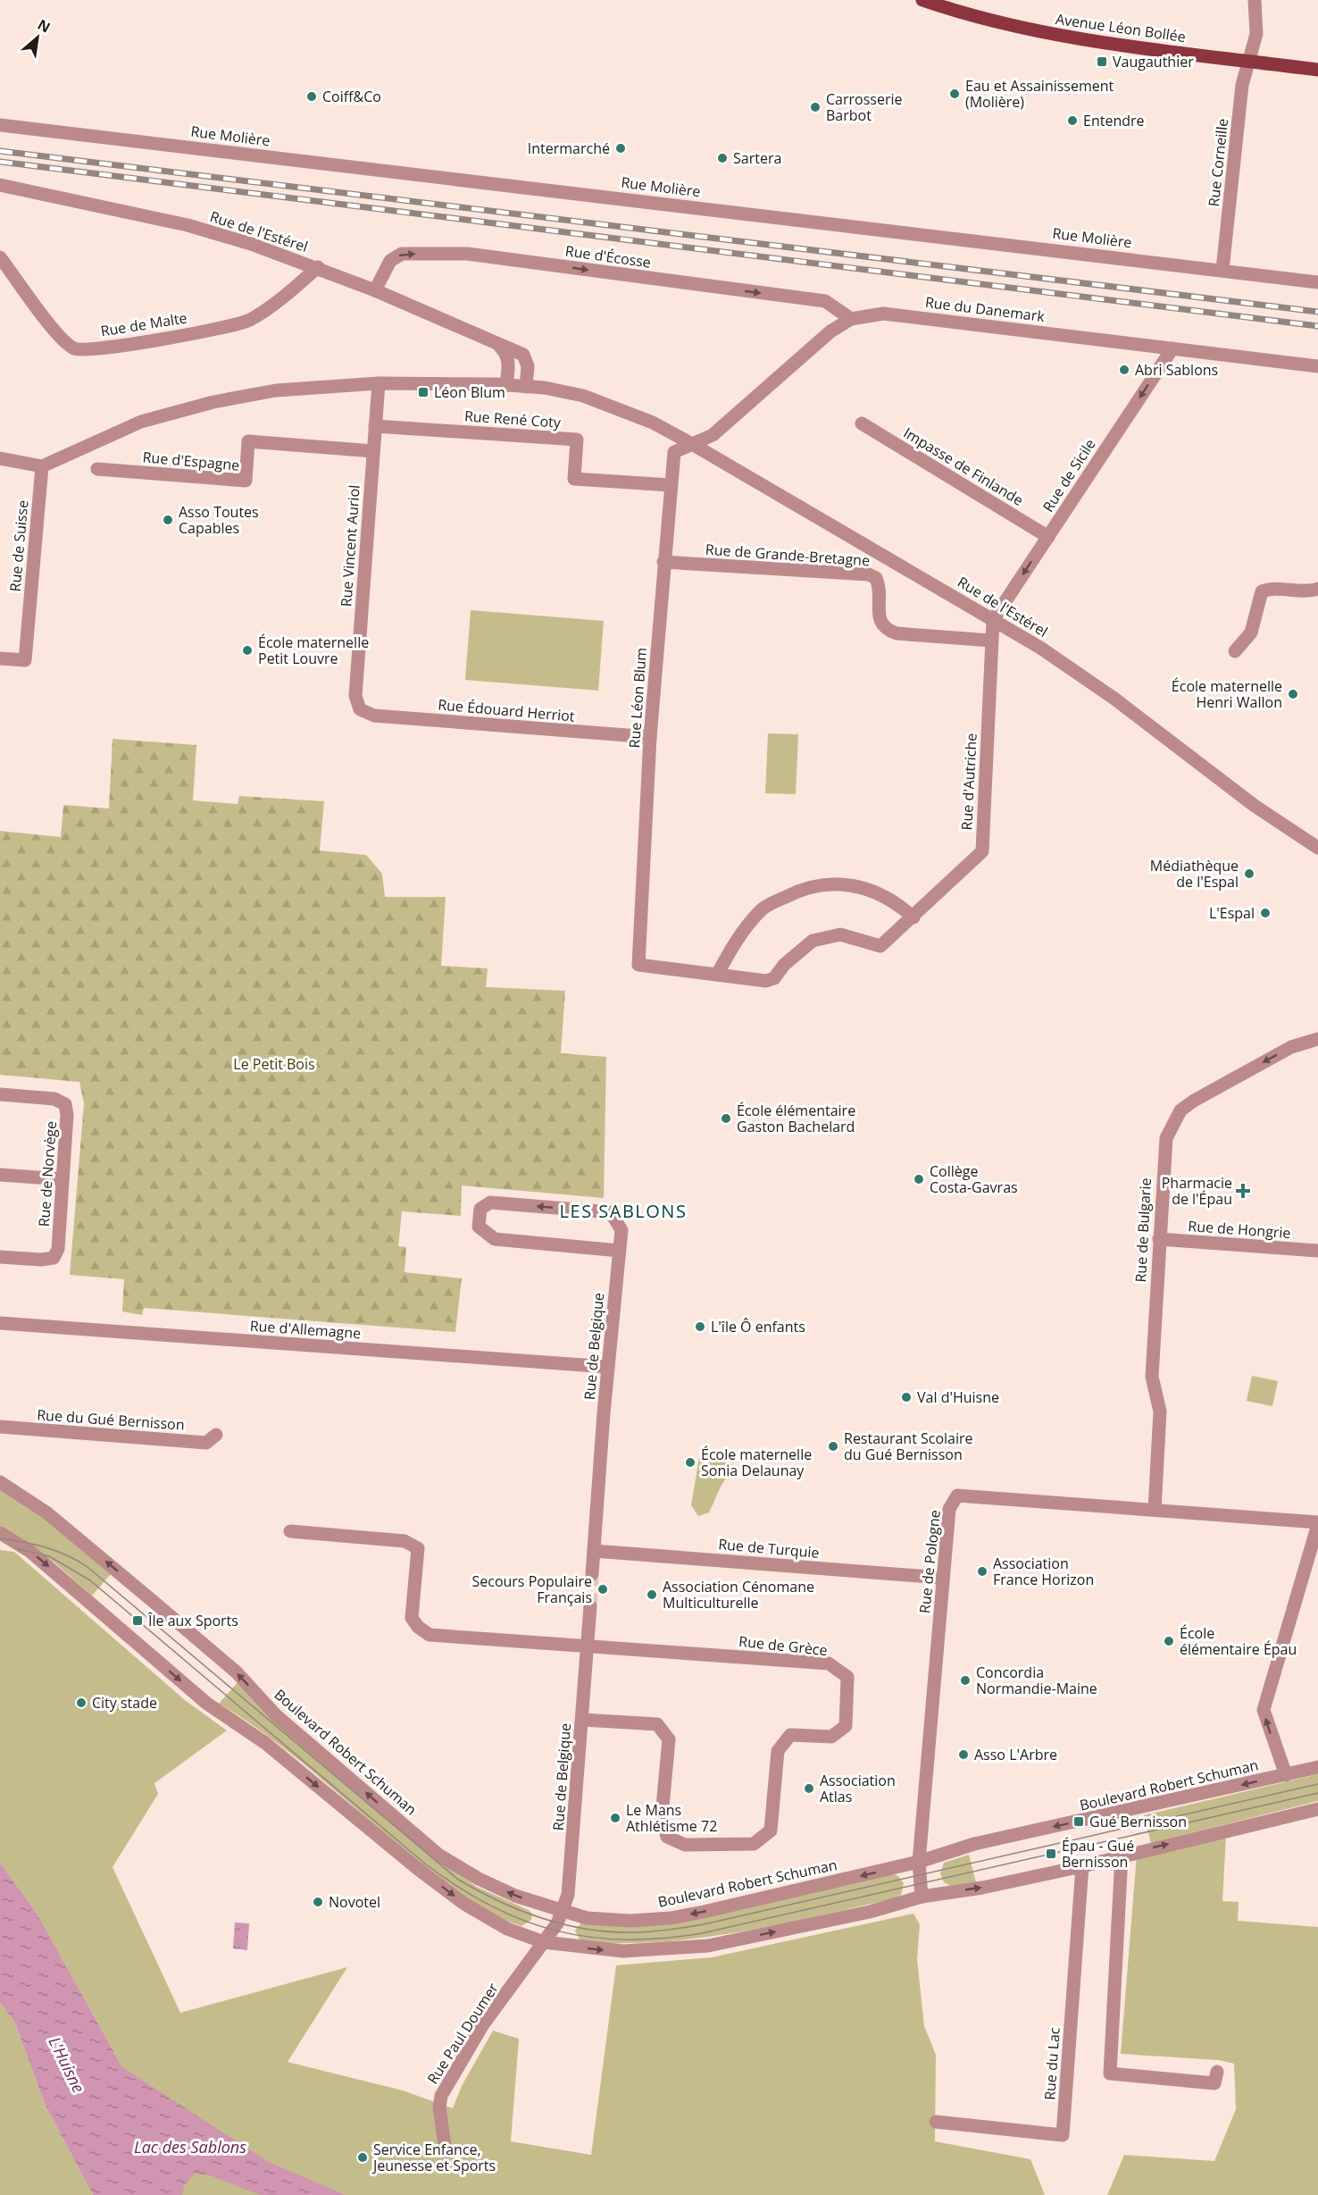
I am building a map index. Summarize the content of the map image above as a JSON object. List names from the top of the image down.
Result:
{
  "streets": {
    "main road": ["Avenue Léon Bollée"],
    "street": [
      "Rue Molière",
      "Rue Corneille",
      "Rue de l'Estérel",
      "Rue d'Écosse",
      "Rue du Danemark",
      "Rue de Malte",
      "Rue René Coty",
      "Rue d'Espagne",
      "Impasse de Finlande",
      "Rue de Sicile",
      "Rue de Suisse",
      "Rue Vincent Auriol",
      "Rue de Grande-Bretagne",
      "Rue Léon Blum",
      "Rue Édouard Herriot",
      "Rue d'Autriche",
      "Rue de Norvège",
      "Rue de Hongrie",
      "Rue de Bulgarie",
      "Rue d'Allemagne",
      "Rue de Belgique",
      "Rue du Gué Bernisson",
      "Rue de Turquie",
      "Rue de Pologne",
      "Rue de Grèce",
      "Boulevard Robert Schuman",
      "Rue Paul Doumer",
      "Rue du Lac"
    ]
  },
  "crossings": [
    ["Avenue Léon Bollée", "Rue Corneille"],
    ["Rue Molière", "Rue Corneille"],
    ["Rue de l'Estérel", "Rue d'Écosse"],
    ["Rue de l'Estérel", "Rue du Danemark"],
    ["Rue de l'Estérel", "Rue de Malte"],
    ["Rue de l'Estérel", "Rue de Sicile"],
    ["Rue de l'Estérel", "Rue de Suisse"],
    ["Rue de l'Estérel", "Rue Vincent Auriol"],
    ["Rue de l'Estérel", "Rue Léon Blum"],
    ["Rue de l'Estérel", "Rue d'Autriche"],
    ["Rue d'Écosse", "Rue du Danemark"],
    ["Rue du Danemark", "Rue de Sicile"],
    ["Rue du Danemark", "Rue Léon Blum"],
    ["Rue René Coty", "Rue Vincent Auriol"],
    ["Rue René Coty", "Rue Léon Blum"],
    ["Rue d'Espagne", "Rue Vincent Auriol"],
    ["Impasse de Finlande", "Rue de Sicile"],
    ["Rue de Sicile", "Rue d'Autriche"],
    ["Rue Vincent Auriol", "Rue Édouard Herriot"],
    ["Rue de Grande-Bretagne", "Rue Léon Blum"],
    ["Rue de Grande-Bretagne", "Rue d'Autriche"],
    ["Rue Léon Blum", "Rue Édouard Herriot"],
    ["Rue Léon Blum", "Rue d'Autriche"],
    ["Rue de Hongrie", "Rue de Bulgarie"],
    ["Rue de Bulgarie", "Rue de Pologne"],
    ["Rue d'Allemagne", "Rue de Belgique"],
    ["Rue de Belgique", "Rue de Turquie"],
    ["Rue de Belgique", "Rue de Grèce"],
    ["Rue de Belgique", "Boulevard Robert Schuman"],
    ["Rue de Belgique", "Rue Paul Doumer"],
    ["Rue de Turquie", "Rue de Pologne"],
    ["Rue de Pologne", "Boulevard Robert Schuman"]
  ],
  "one_way": ["Rue d'Écosse", "Rue de Sicile", "Rue de Bulgarie"],
  "districts": ["LES SABLONS"],
  "water": ["L'Huisne", "Lac des Sablons"],
  "parks": ["Le Petit Bois"],
  "places": {
    "transit": [
      "Vaugauthier",
      "Léon Blum",
      "Île aux Sports",
      "Gué Bernisson",
      "Épau - Gué Bernisson"
    ],
    "other": [
      "Eau et Assainissement (Molière)",
      "Coiff&Co",
      "Carrosserie Barbot",
      "Entendre",
      "Intermarché",
      "Sartera",
      "Abri Sablons",
      "Asso Toutes Capables",
      "École maternelle Petit Louvre",
      "École maternelle Henri Wallon",
      "Médiathèque de l'Espal",
      "L'Espal",
      "École élémentaire Gaston Bachelard",
      "Collège Costa-Gavras",
      "L'île Ô enfants",
      "Val d'Huisne",
      "Restaurant Scolaire du Gué Bernisson",
      "École maternelle Sonia Delaunay",
      "Association France Horizon",
      "Secours Populaire Français",
      "Association Cénomane Multiculturelle",
      "École élémentaire Épau",
      "Concordia Normandie-Maine",
      "City stade",
      "Asso L'Arbre",
      "Association Atlas",
      "Le Mans Athlétisme 72",
      "Novotel",
      "Service Enfance, Jeunesse et Sports"
    ],
    "health": ["Pharmacie de l'Épau"]
  },
  "north": "top right"
}
